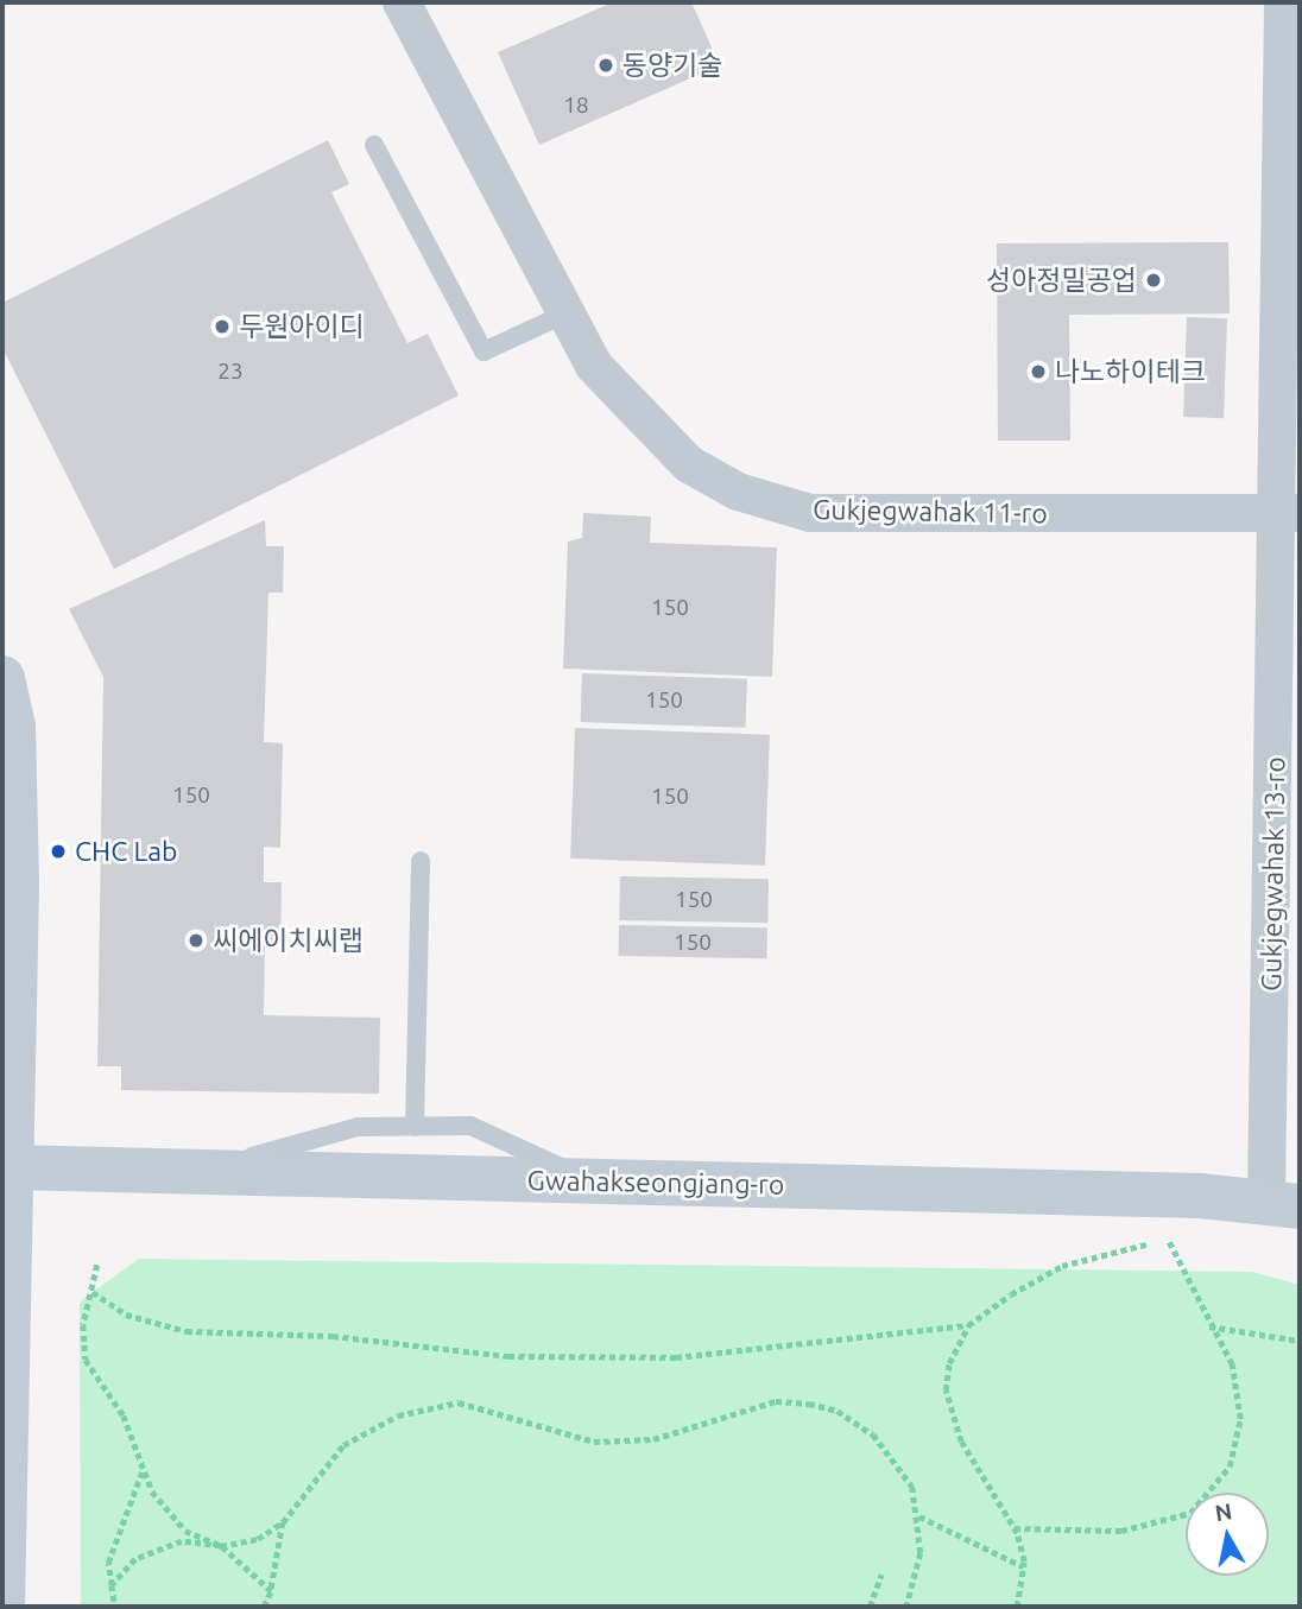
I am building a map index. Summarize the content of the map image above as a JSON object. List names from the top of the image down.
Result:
{
  "streets": {
    "street": ["Gukjegwahak 11-ro", "Gukjegwahak 13-ro", "Gwahakseongjang-ro"]
  },
  "crossings": [
    ["Gukjegwahak 11-ro", "Gukjegwahak 13-ro"],
    ["Gukjegwahak 13-ro", "Gwahakseongjang-ro"]
  ],
  "places": [
    "동양기술",
    "성아정밀공업",
    "두원아이디",
    "나노하이테크",
    "CHC Lab",
    "씨에이치씨랩"
  ],
  "house_numbers": [
    "18",
    "23",
    "150",
    "150",
    "150",
    "150",
    "150",
    "150"
  ],
  "north": "top"
}
